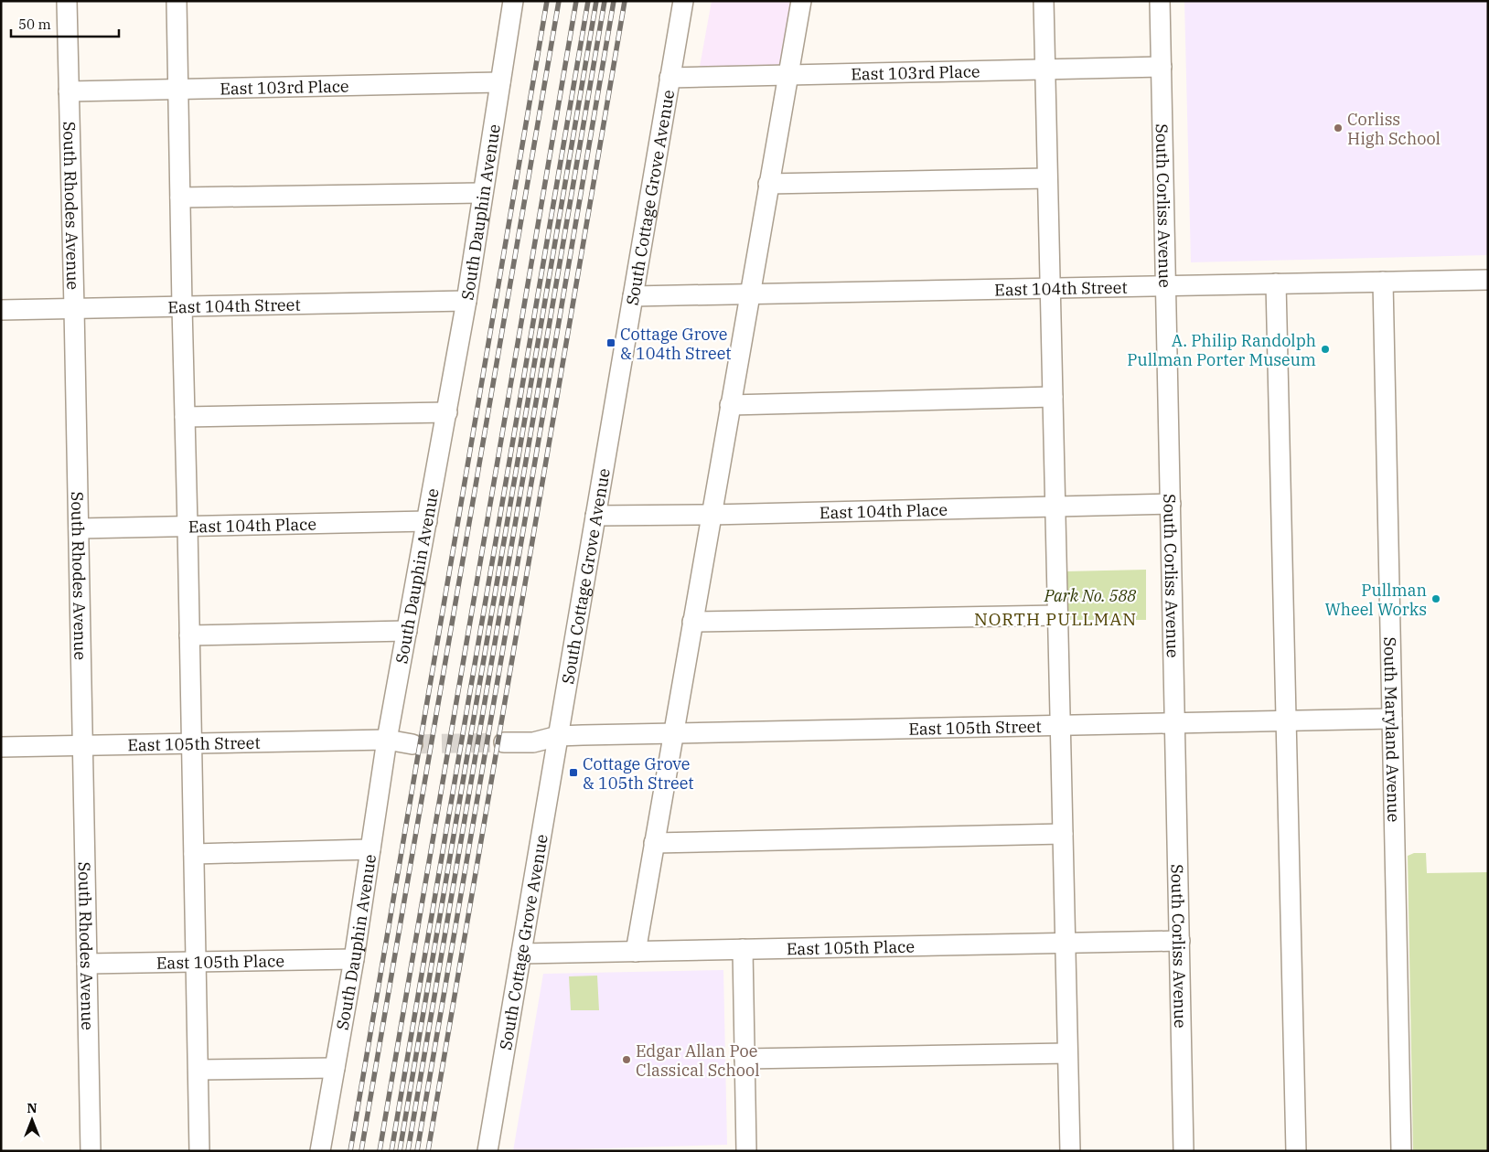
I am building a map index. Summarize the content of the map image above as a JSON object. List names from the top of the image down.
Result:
{
  "streets": {
    "street": [
      "East 103rd Place",
      "South Cottage Grove Avenue",
      "South Rhodes Avenue",
      "South Corliss Avenue",
      "South Dauphin Avenue",
      "East 104th Street",
      "East 104th Place",
      "East 105th Street",
      "South Maryland Avenue",
      "East 105th Place"
    ]
  },
  "crossings": [
    ["East 103rd Place", "South Cottage Grove Avenue"],
    ["East 103rd Place", "South Rhodes Avenue"],
    ["East 103rd Place", "South Corliss Avenue"],
    ["East 103rd Place", "South Dauphin Avenue"],
    ["South Cottage Grove Avenue", "East 104th Street"],
    ["South Cottage Grove Avenue", "East 104th Place"],
    ["South Cottage Grove Avenue", "East 105th Street"],
    ["South Cottage Grove Avenue", "East 105th Place"],
    ["South Rhodes Avenue", "East 104th Street"],
    ["South Rhodes Avenue", "East 104th Place"],
    ["South Rhodes Avenue", "East 105th Street"],
    ["South Rhodes Avenue", "East 105th Place"],
    ["South Corliss Avenue", "East 104th Street"],
    ["South Corliss Avenue", "East 104th Place"],
    ["South Corliss Avenue", "East 105th Street"],
    ["South Corliss Avenue", "East 105th Place"],
    ["South Dauphin Avenue", "East 104th Street"],
    ["South Dauphin Avenue", "East 104th Place"],
    ["South Dauphin Avenue", "East 105th Street"],
    ["South Dauphin Avenue", "East 105th Place"],
    ["East 104th Street", "South Maryland Avenue"],
    ["East 105th Street", "South Maryland Avenue"]
  ],
  "districts": ["NORTH PULLMAN"],
  "parks": ["Park No. 588"],
  "places": {
    "other": [
      "Corliss High School",
      "A. Philip Randolph Pullman Porter Museum",
      "Pullman Wheel Works",
      "Edgar Allan Poe Classical School"
    ],
    "transit": ["Cottage Grove & 104th Street", "Cottage Grove & 105th Street"]
  },
  "scale_bar": "50 m",
  "north": "top"
}
